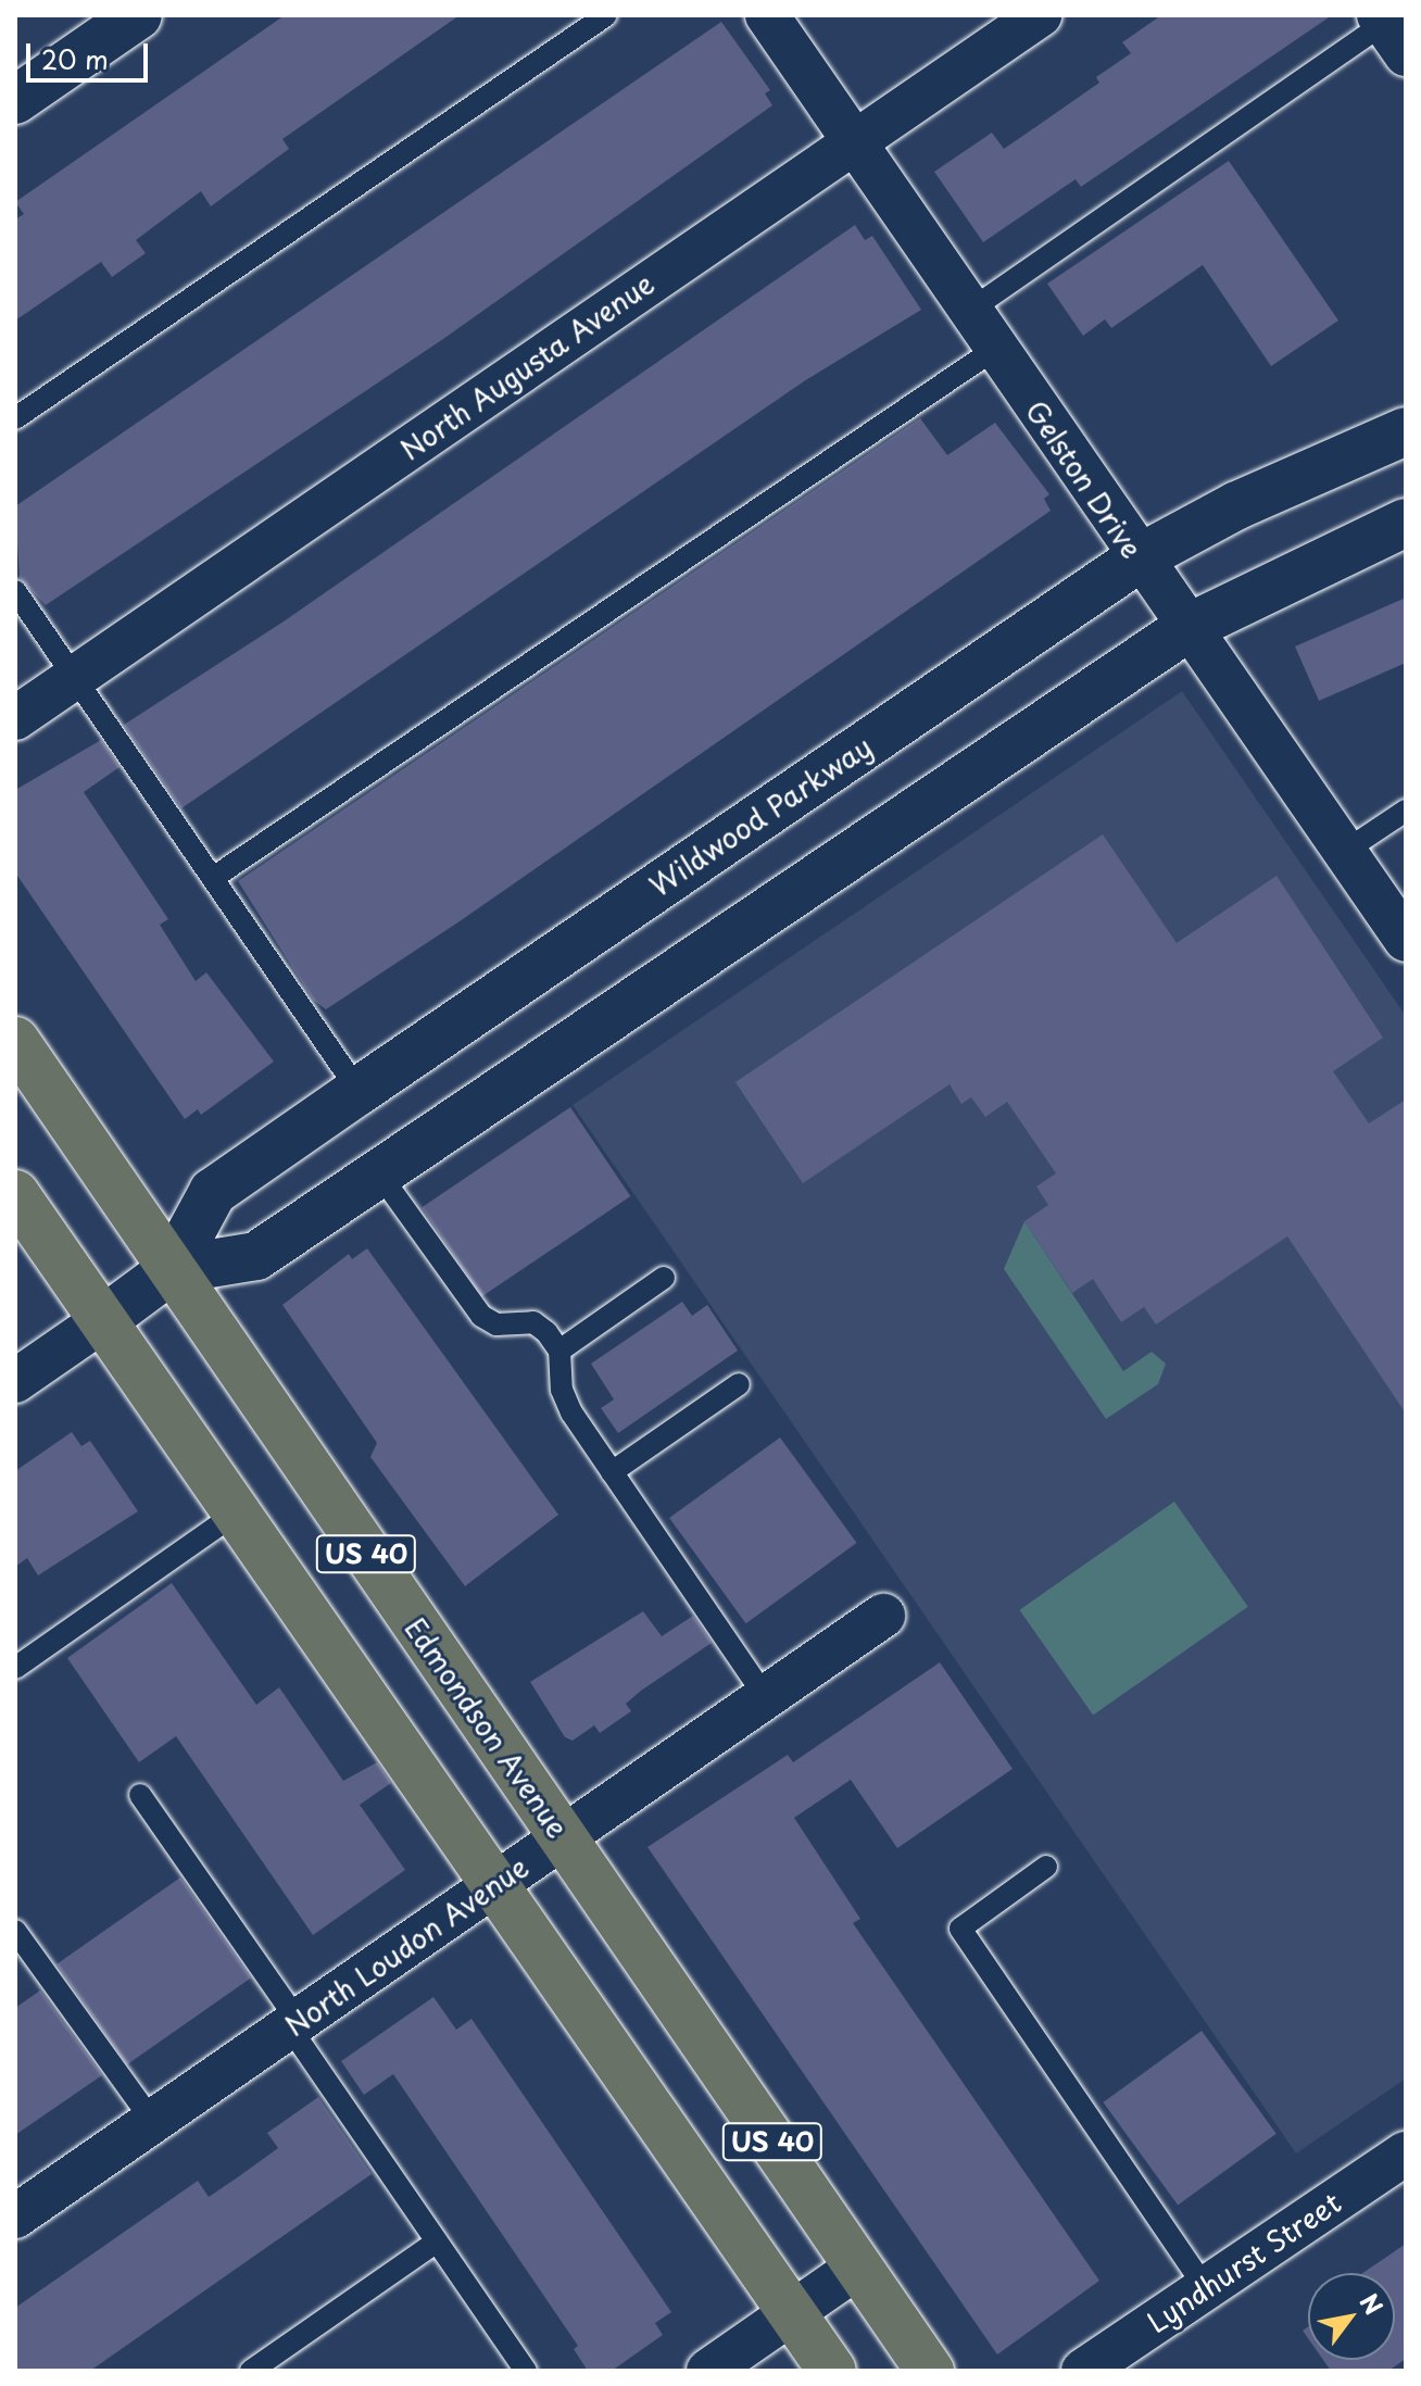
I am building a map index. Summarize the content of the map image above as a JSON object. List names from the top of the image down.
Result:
{
  "streets": {
    "main road": ["US 40", "Edmondson Avenue"],
    "street": [
      "North Augusta Avenue",
      "Gelston Drive",
      "Wildwood Parkway",
      "North Loudon Avenue",
      "Lyndhurst Street"
    ]
  },
  "crossings": [
    ["North Augusta Avenue", "Gelston Drive"],
    ["Gelston Drive", "Wildwood Parkway"],
    ["Wildwood Parkway", "US 40"],
    ["Wildwood Parkway", "Edmondson Avenue"],
    ["US 40", "North Loudon Avenue"],
    ["Edmondson Avenue", "North Loudon Avenue"]
  ],
  "scale_bar": "20 m",
  "north": "top right"
}
